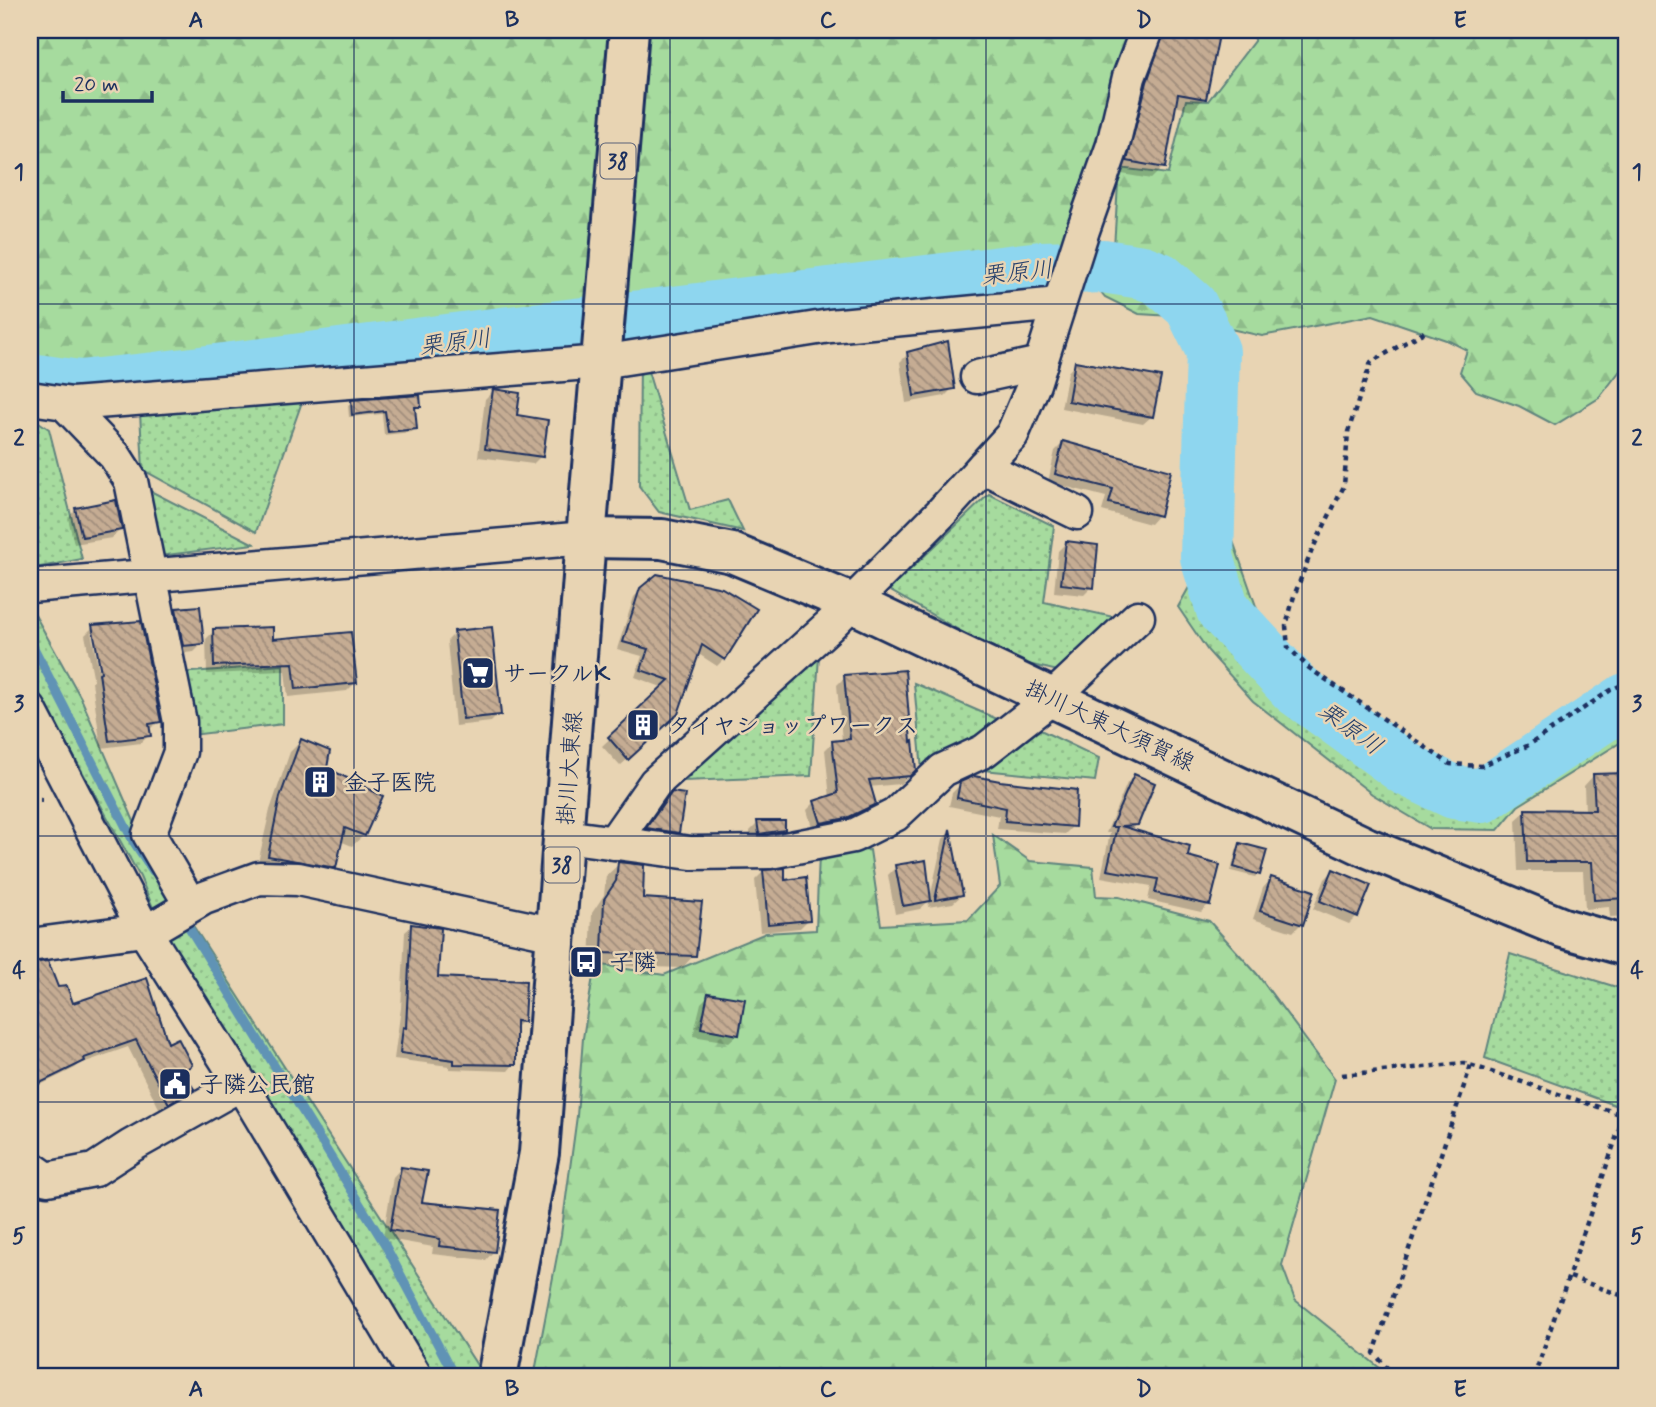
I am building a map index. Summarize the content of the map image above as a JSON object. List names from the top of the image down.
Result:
{
  "streets": {
    "main road": ["38", "掛川大東大須賀線", "掛川大東線"]
  },
  "crossings": [
    ["掛川大東大須賀線", "掛川大東線"]
  ],
  "water": ["栗原川"],
  "places": {
    "supermarket": ["サークルK"],
    "building": ["タイヤショップワークス", "金子医院"],
    "bus stop": ["子隣"],
    "public building": ["子隣公民館"]
  },
  "scale_bar": "20 m",
  "grid": {
    "columns": [
      "A",
      "B",
      "C",
      "D",
      "E"
    ],
    "rows": [
      "1",
      "2",
      "3",
      "4",
      "5"
    ]
  }
}
